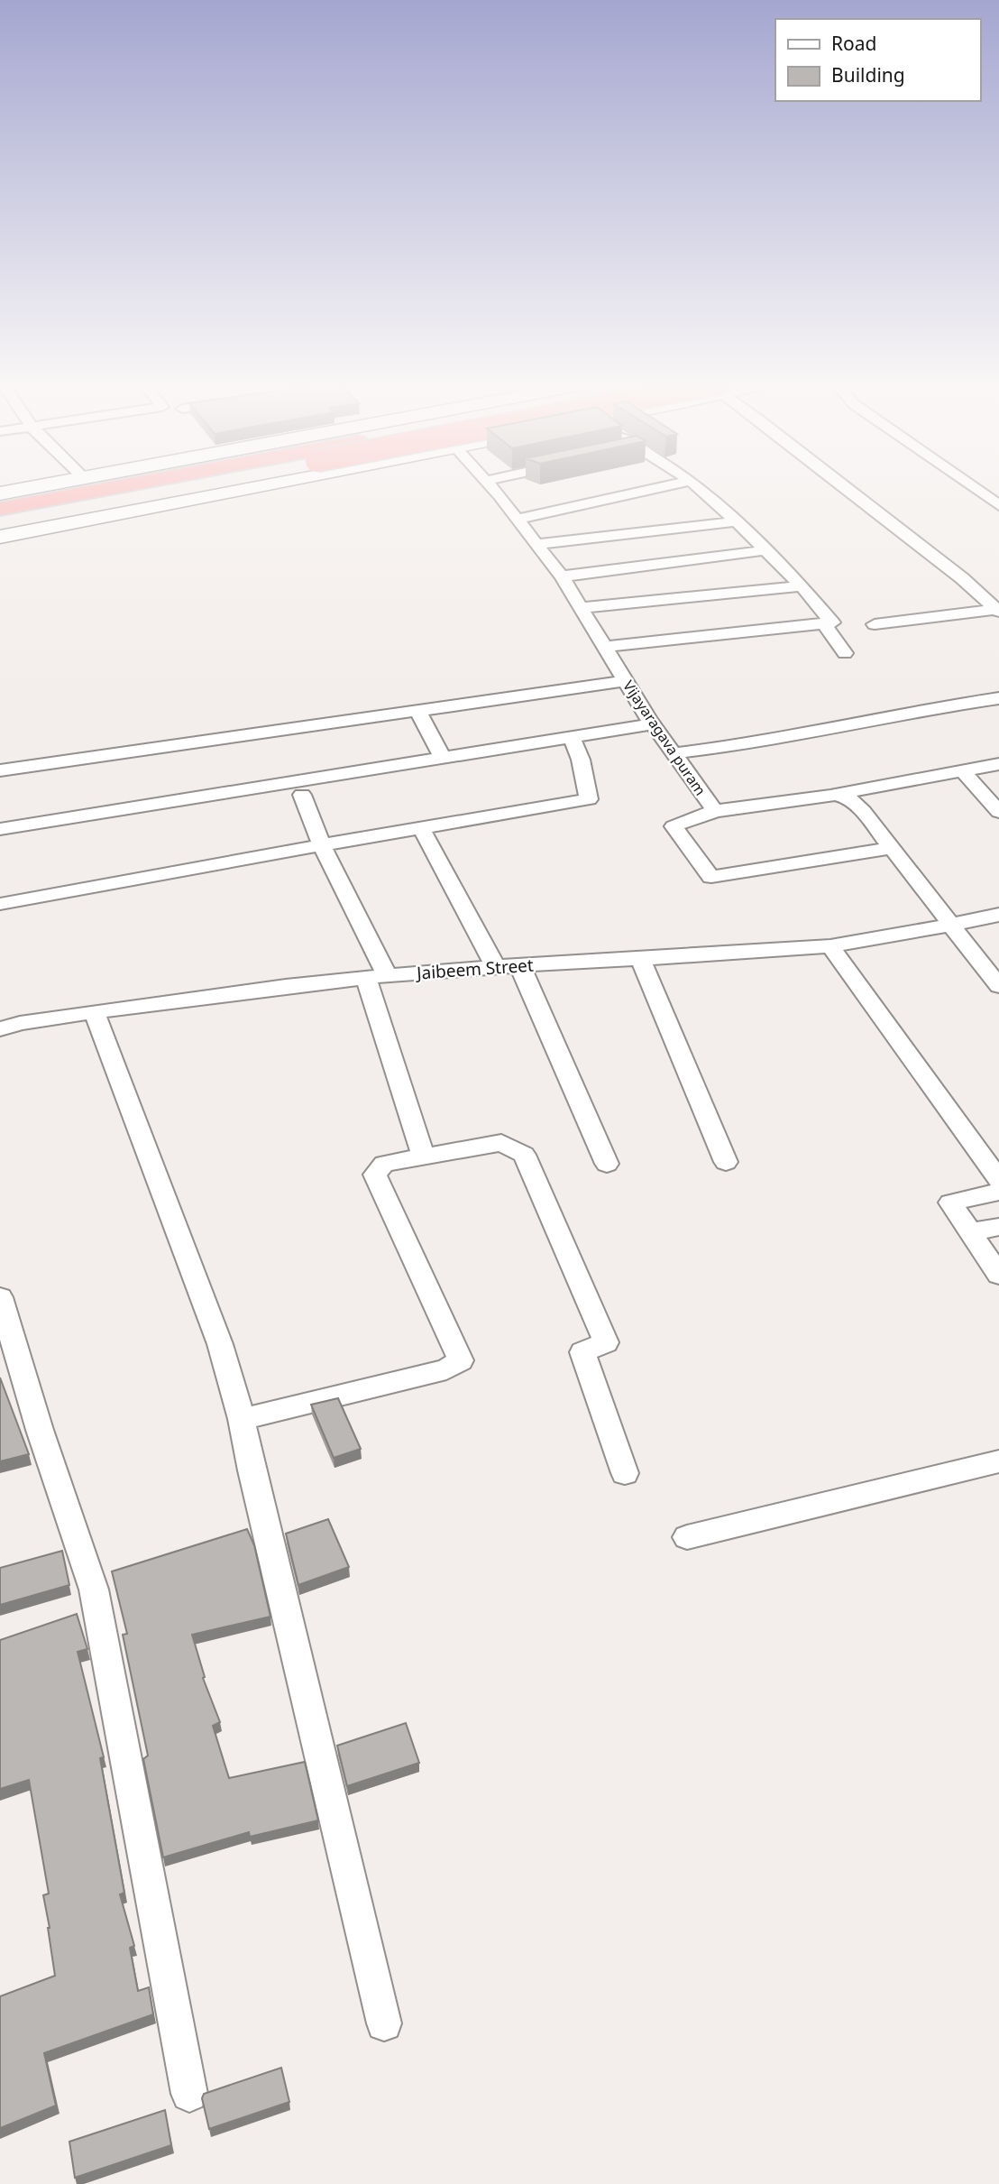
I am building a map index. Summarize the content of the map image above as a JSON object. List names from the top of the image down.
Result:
{
  "streets": {
    "street": ["Vijayaragava puram", "Jaibeem Street"]
  },
  "legend": ["Road", "Building"]
}
